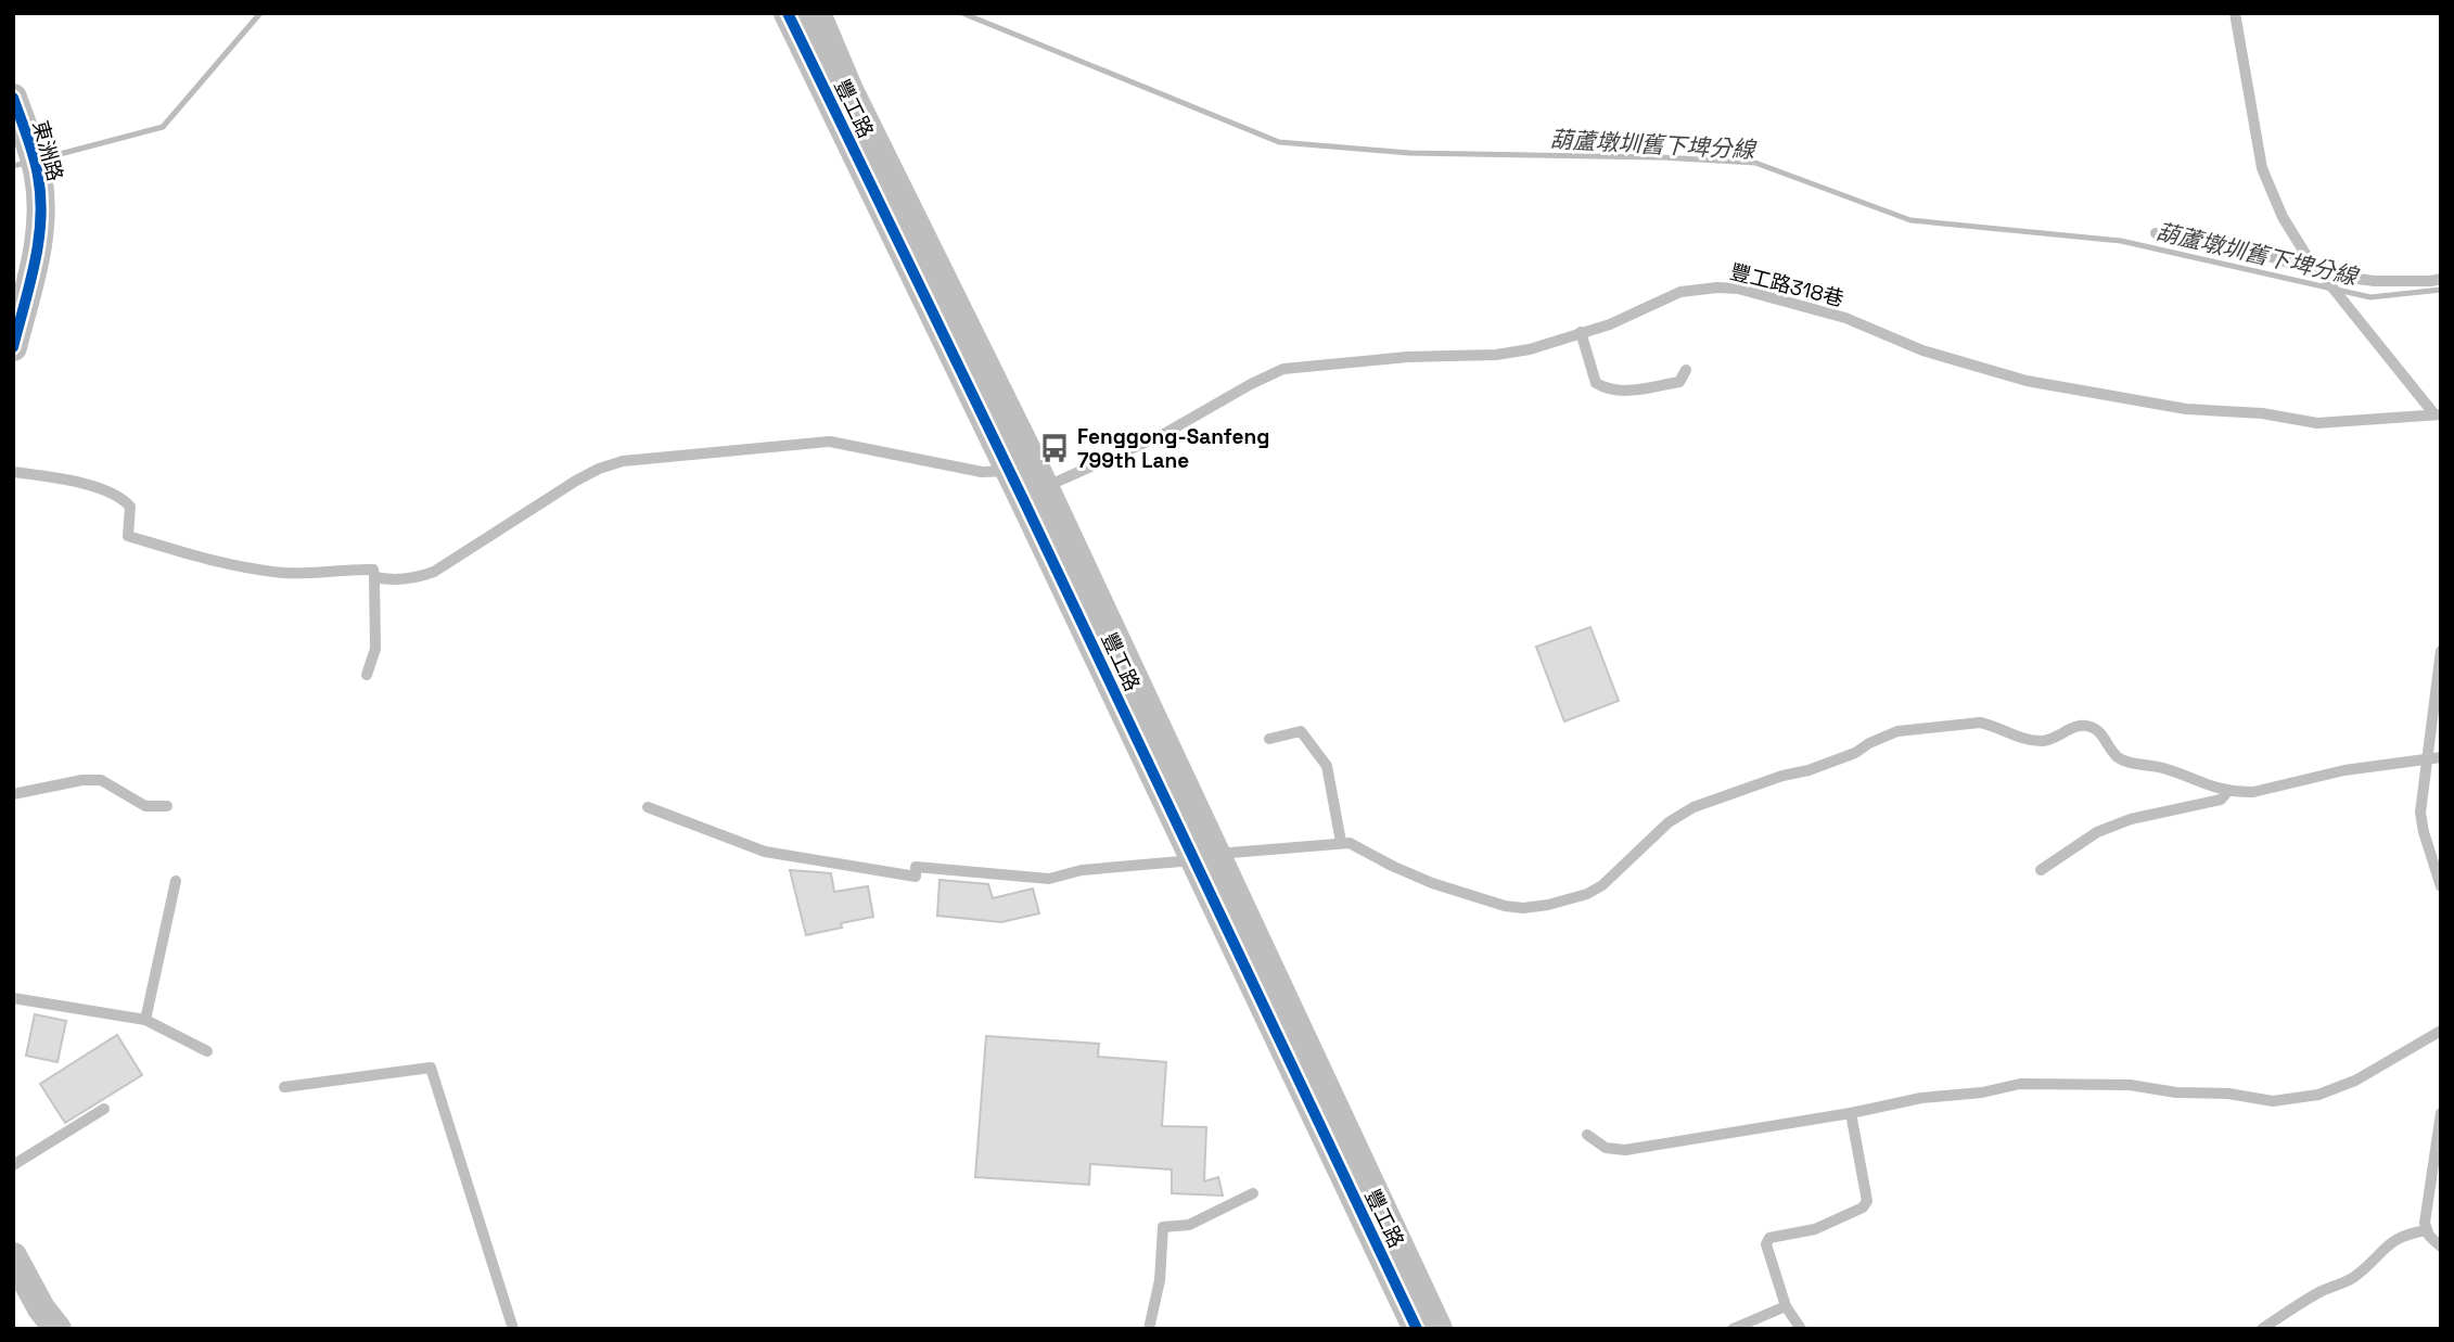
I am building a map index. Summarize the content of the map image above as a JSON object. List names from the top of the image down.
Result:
{
  "streets": {
    "street": ["豐工路", "東洲路"],
    "lane": ["豐工路318巷"]
  },
  "crossings": [
    ["豐工路", "豐工路318巷"]
  ],
  "water": ["葫蘆墩圳舊下埤分線"],
  "places": {
    "bus stop": ["Fenggong-Sanfeng 799th Lane"]
  }
}
